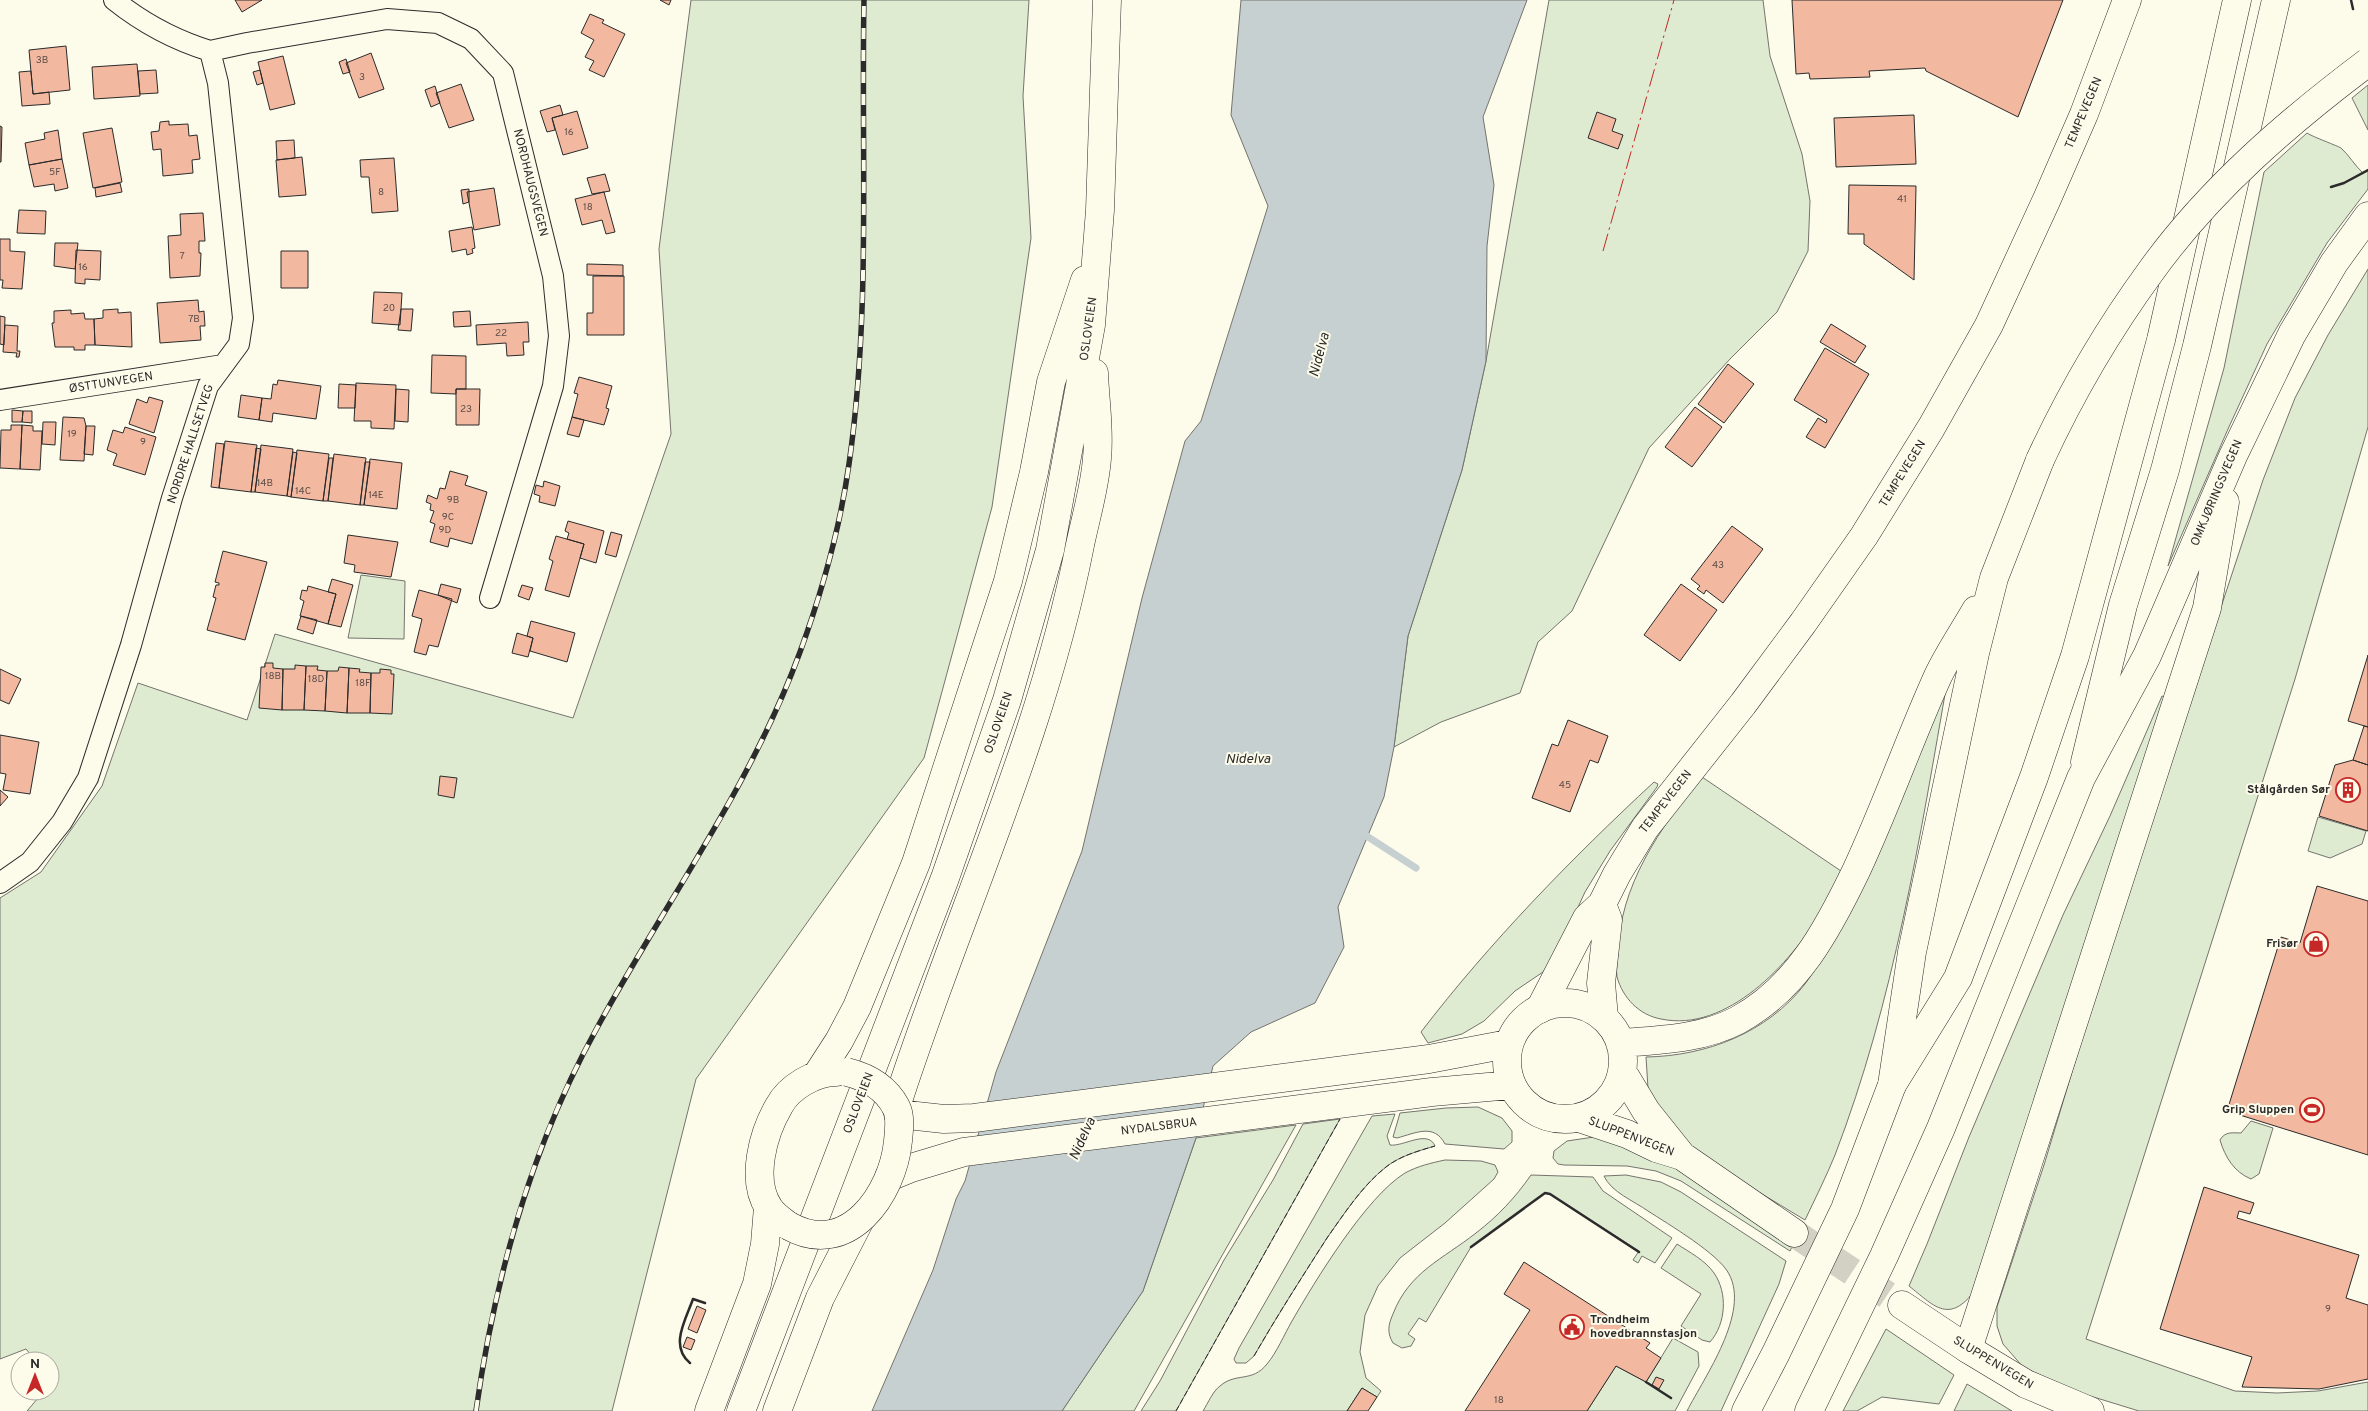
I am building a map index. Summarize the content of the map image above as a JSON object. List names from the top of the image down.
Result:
{
  "streets": {
    "main road": [
      "TEMPEVEGEN",
      "OSLOVEIEN",
      "OMKJØRINGSVEGEN",
      "NYDALSBRUA",
      "SLUPPENVEGEN"
    ],
    "street": ["NORDHAUGSVEGEN", "ØSTTUNVEGEN", "NORDRE HALLSETVEG"]
  },
  "crossings": [
    ["TEMPEVEGEN", "NYDALSBRUA"],
    ["TEMPEVEGEN", "SLUPPENVEGEN"],
    ["NORDHAUGSVEGEN", "NORDRE HALLSETVEG"],
    ["ØSTTUNVEGEN", "NORDRE HALLSETVEG"],
    ["NYDALSBRUA", "SLUPPENVEGEN"]
  ],
  "water": ["Nidelva"],
  "places": {
    "building": ["Stålgården Sør"],
    "shop": ["Frisør"],
    "sports": ["Grip Sluppen"],
    "public building": ["Trondheim hovedbrannstasjon"]
  },
  "house_numbers": [
    "3B",
    "3",
    "16",
    "5F",
    "8",
    "41",
    "18",
    "7",
    "16",
    "20",
    "7B",
    "22",
    "23",
    "19",
    "9",
    "14B",
    "14C",
    "14E",
    "9B",
    "9C",
    "9D",
    "43",
    "18B",
    "18D",
    "18F",
    "45",
    "9",
    "18"
  ],
  "north": "top"
}
